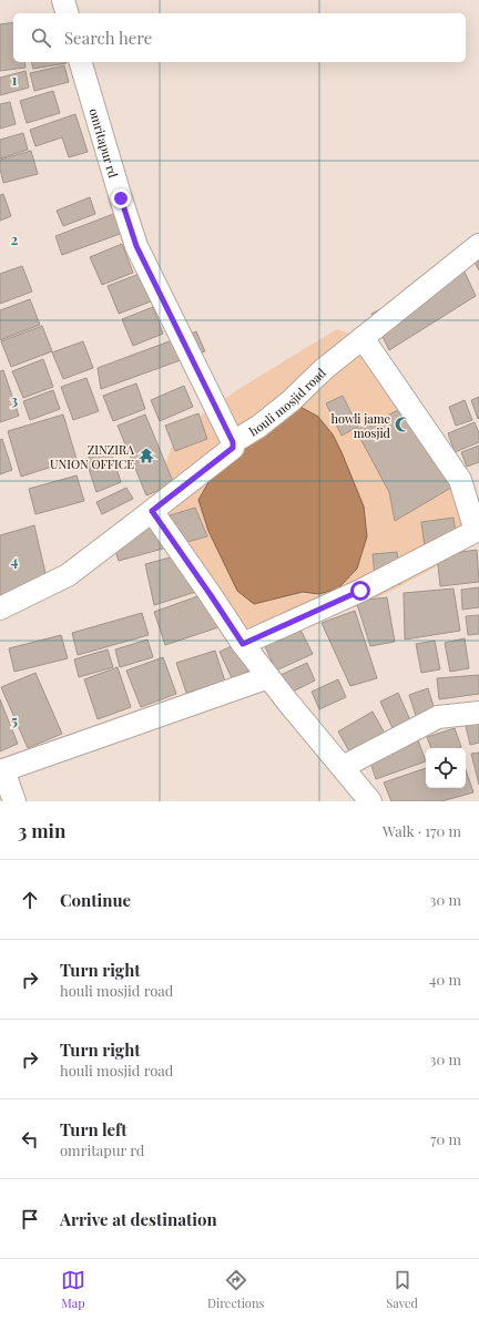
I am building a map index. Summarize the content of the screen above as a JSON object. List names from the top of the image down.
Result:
{
  "streets": {
    "street": ["omritapur rd", "houli mosjid road"]
  },
  "crossings": [
    ["omritapur rd", "houli mosjid road"]
  ],
  "places": {
    "mosque": ["howli jame mosjid"],
    "temple": ["ZINZIRA UNION OFFICE"]
  },
  "page": {
    "search": "Search here",
    "heading": ["3 min", "Walk · 170 m"],
    "list": [
      ["Continue", "30 m"],
      ["Turn right", "houli mosjid road", "40 m"],
      ["Turn right", "houli mosjid road", "30 m"],
      ["Turn left", "omritapur rd", "70 m"],
      "Arrive at destination"
    ],
    "nav": ["Map", "Directions", "Saved"]
  },
  "grid": {
    "rows": [
      "1",
      "2",
      "3",
      "4",
      "5"
    ]
  }
}
